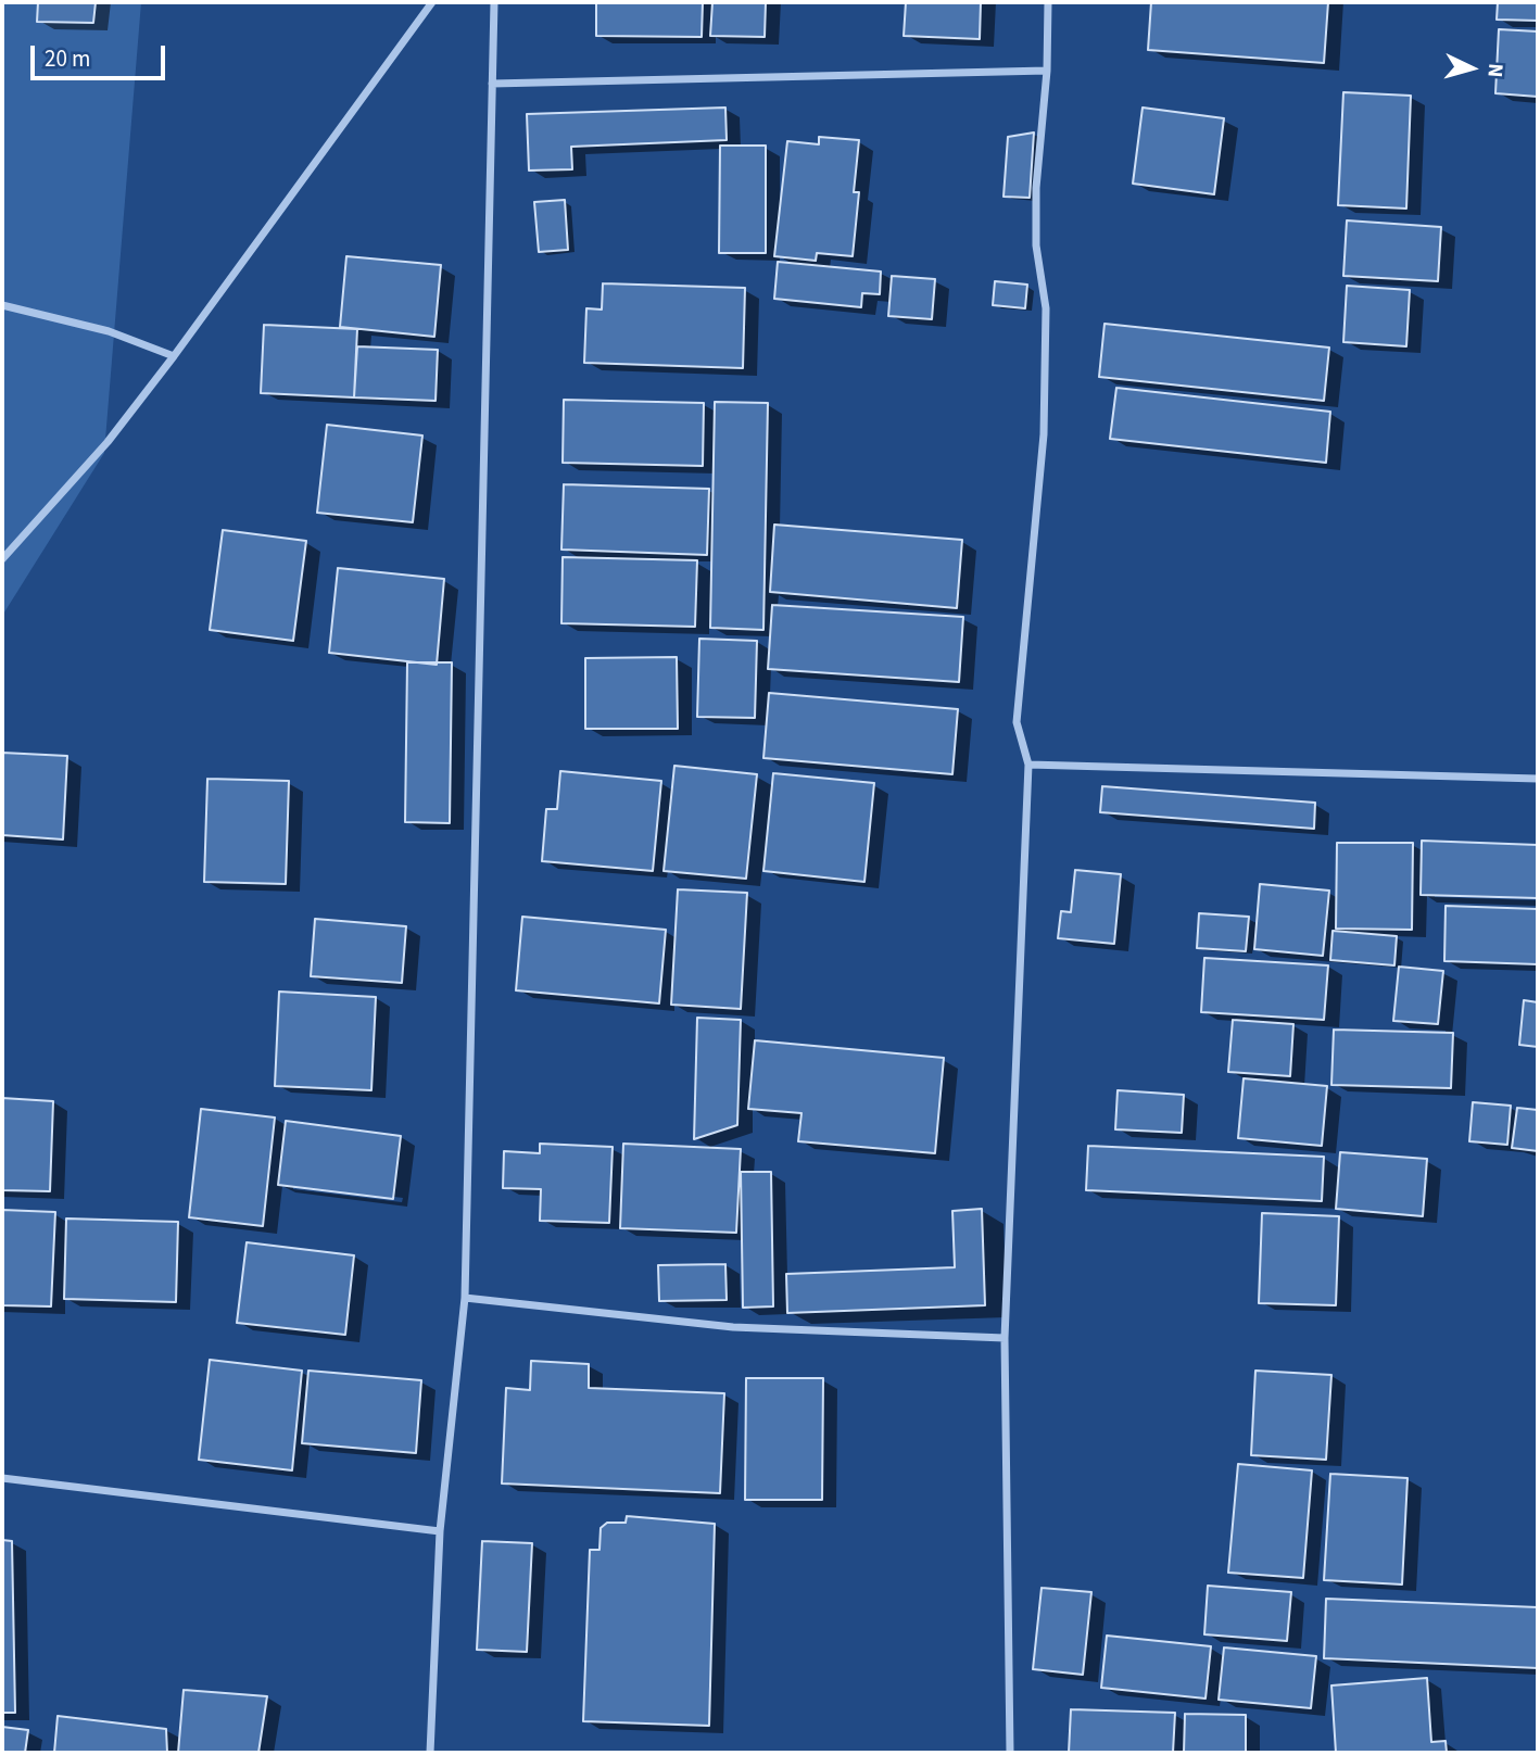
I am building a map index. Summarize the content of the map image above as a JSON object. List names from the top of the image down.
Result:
{
  "scale_bar": "20 m",
  "north": "right"
}
